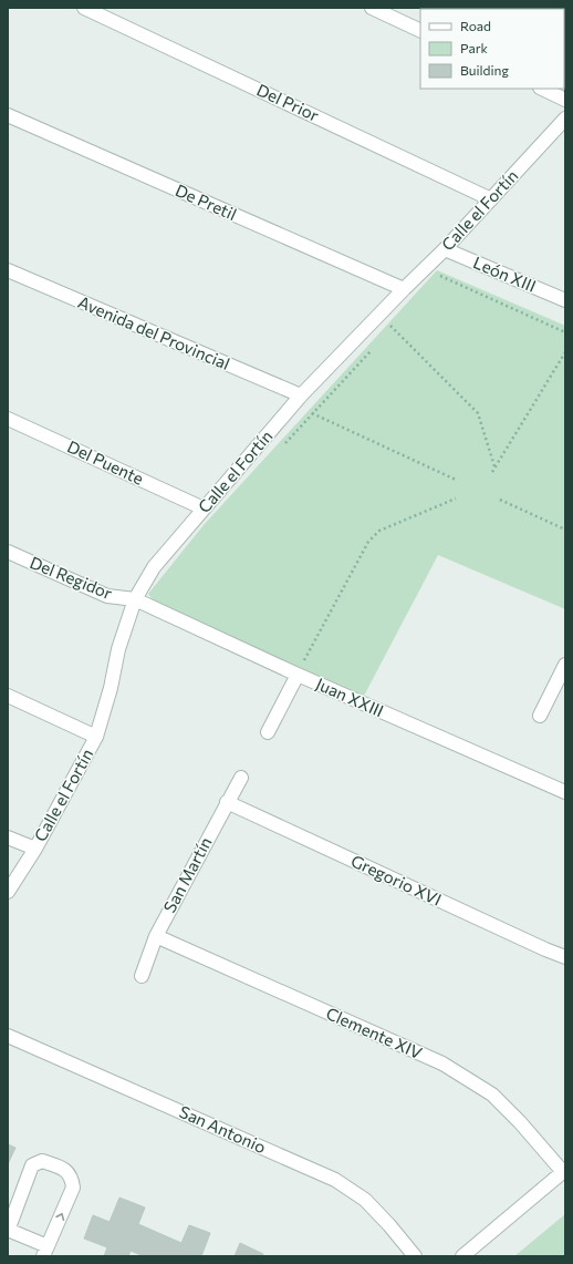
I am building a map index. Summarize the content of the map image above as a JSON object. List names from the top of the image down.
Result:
{
  "streets": {
    "street": [
      "Del Prior",
      "De Pretil",
      "Calle el Fortín",
      "León XIII",
      "Avenida del Provincial",
      "Del Puente",
      "Del Regidor",
      "Juan XXIII",
      "San Martín",
      "Gregorio XVI",
      "Clemente XIV",
      "San Antonio"
    ]
  },
  "crossings": [
    ["Del Prior", "Calle el Fortín"],
    ["De Pretil", "Calle el Fortín"],
    ["Calle el Fortín", "León XIII"],
    ["Calle el Fortín", "Avenida del Provincial"],
    ["Calle el Fortín", "Del Puente"],
    ["Calle el Fortín", "Del Regidor"],
    ["Calle el Fortín", "Juan XXIII"],
    ["Del Regidor", "Juan XXIII"],
    ["San Martín", "Gregorio XVI"],
    ["San Martín", "Clemente XIV"]
  ],
  "legend": ["Road", "Park", "Building"]
}
